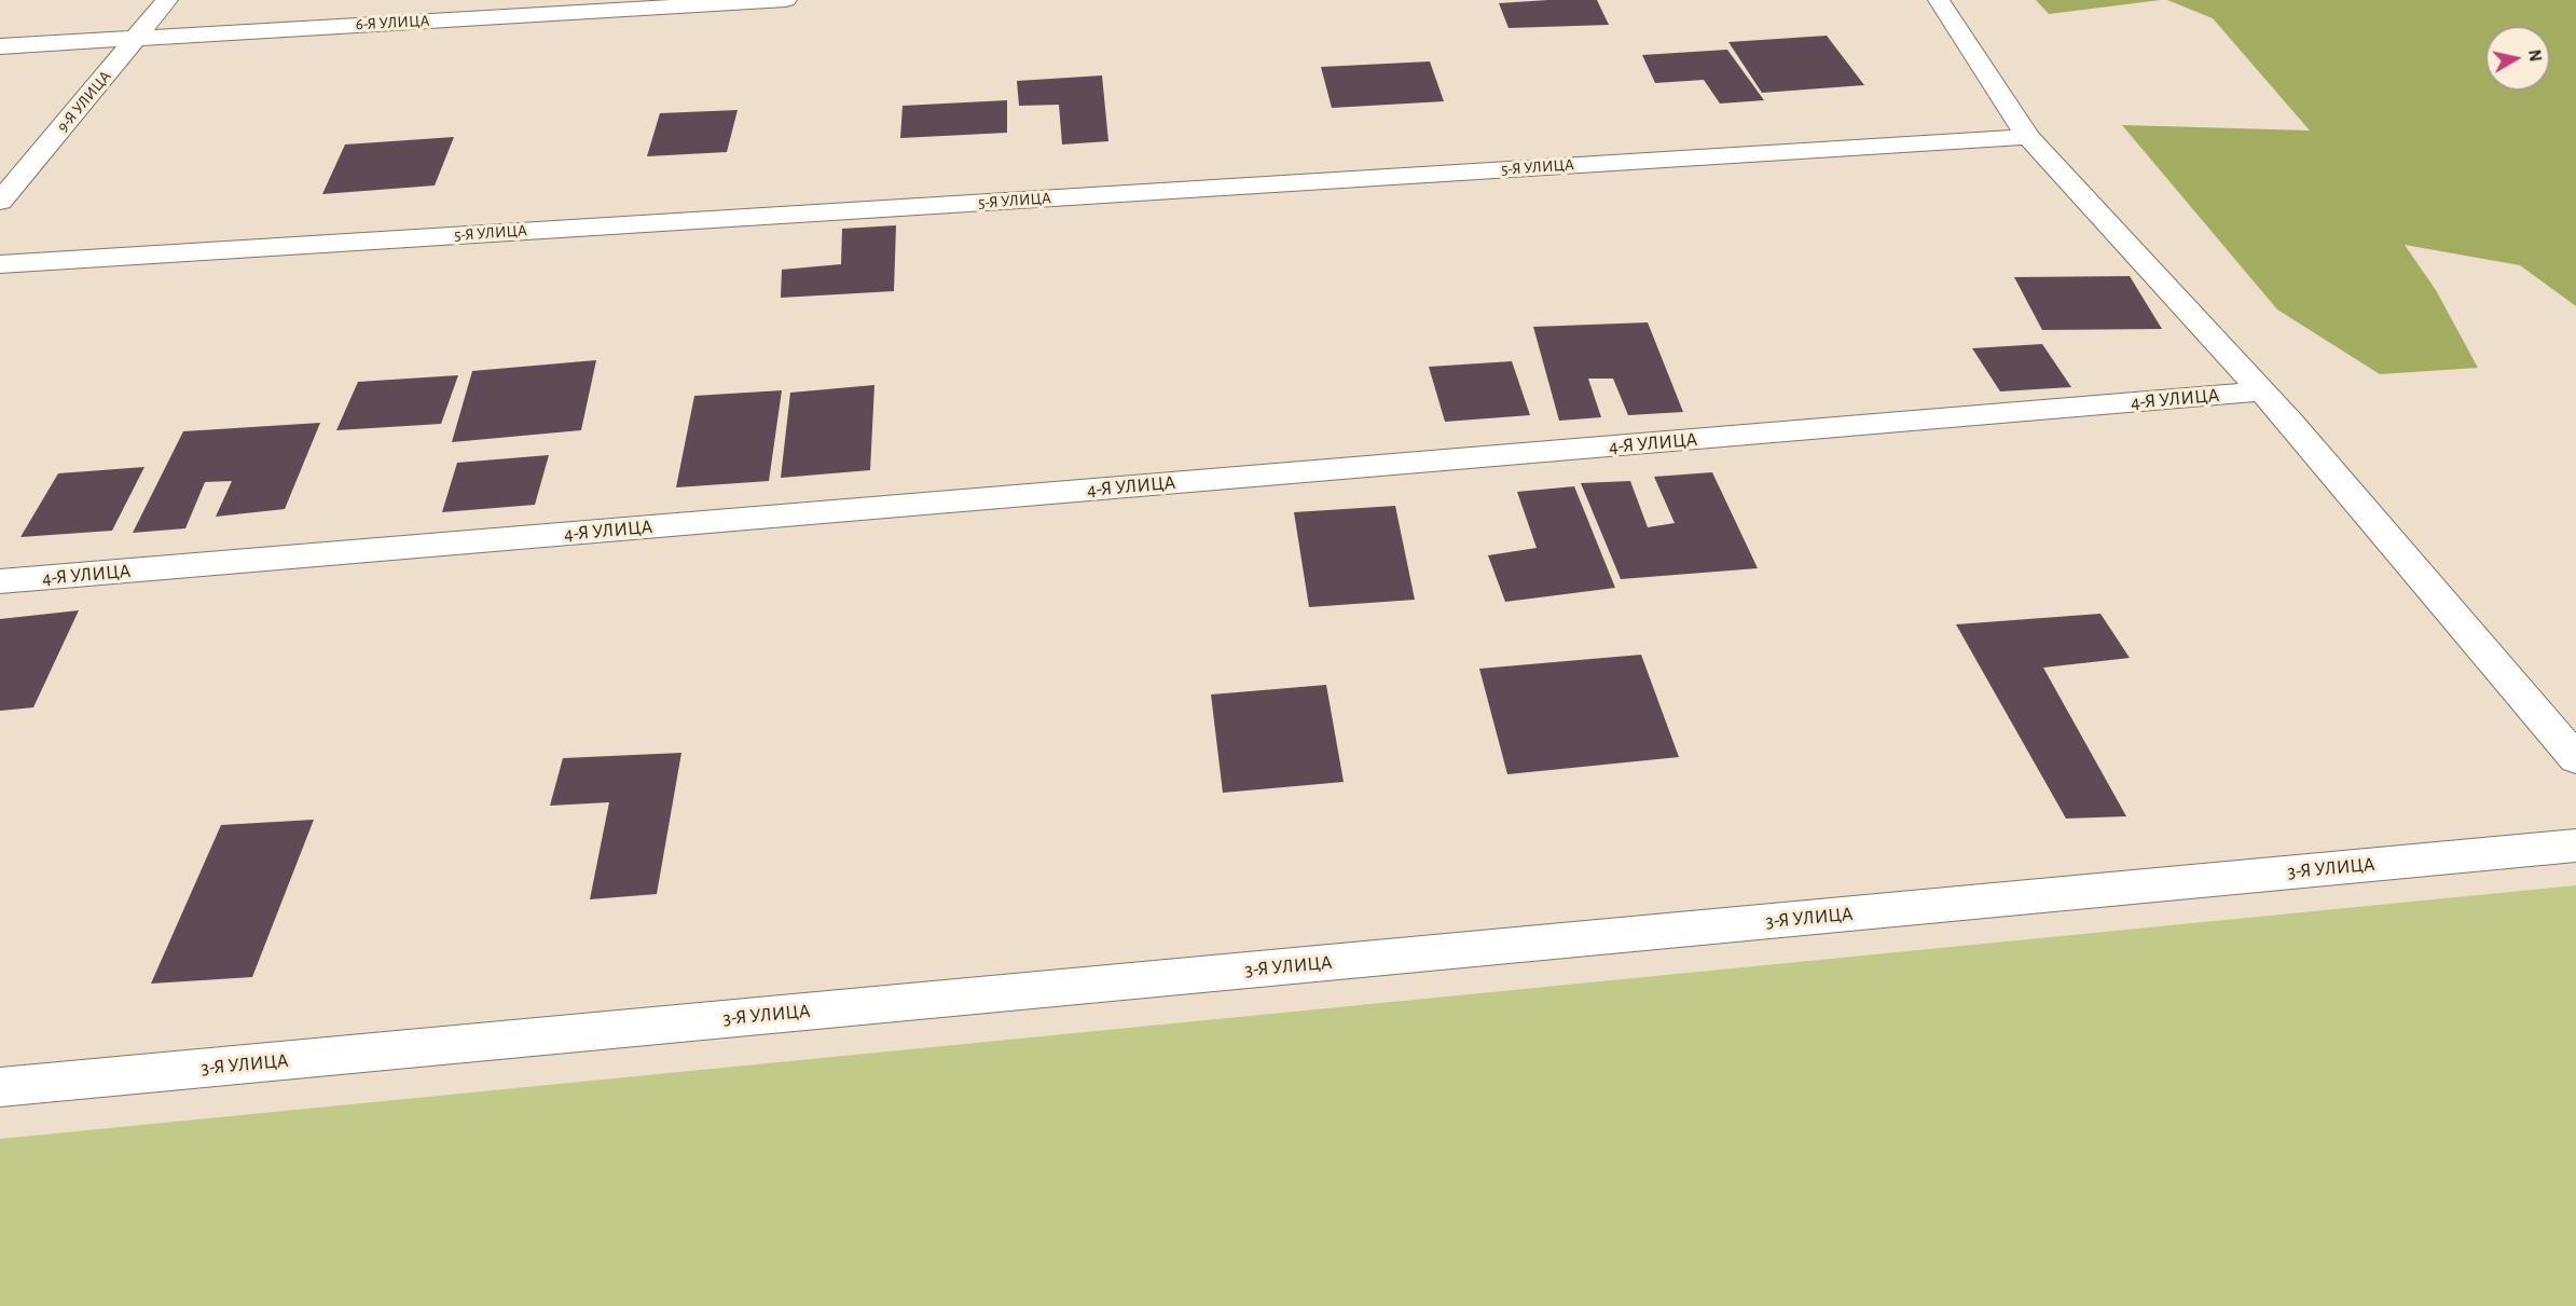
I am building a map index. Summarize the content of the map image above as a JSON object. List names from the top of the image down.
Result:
{
  "streets": {
    "street": [
      "6-Я УЛИЦА",
      "9-Я УЛИЦА",
      "5-Я УЛИЦА",
      "4-Я УЛИЦА",
      "3-Я УЛИЦА"
    ]
  },
  "crossings": [
    ["6-Я УЛИЦА", "9-Я УЛИЦА"]
  ],
  "north": "right"
}
